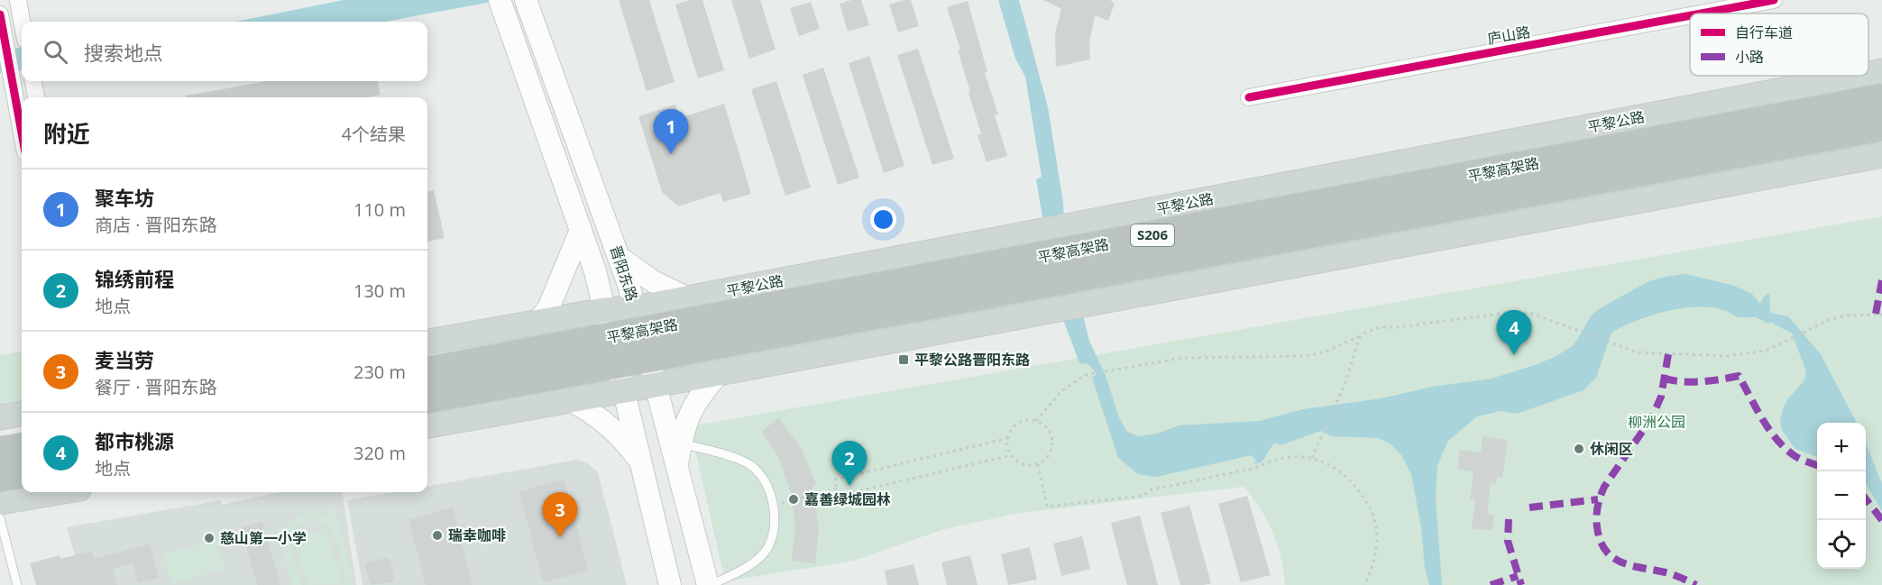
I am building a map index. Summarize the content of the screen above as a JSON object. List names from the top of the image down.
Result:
{
  "streets": {
    "highway": ["平黎高架路", "S206"],
    "main road": ["平黎公路", "晋阳东路"],
    "street": ["庐山路"]
  },
  "crossings": [
    ["平黎公路", "晋阳东路"]
  ],
  "parks": ["柳洲公园"],
  "places": {
    "transit": ["平黎公路晋阳东路"],
    "other": [
      "休闲区",
      "嘉善绿城园林",
      "瑞幸咖啡",
      "慈山第一小学"
    ]
  },
  "legend": ["自行车道", "小路"],
  "page": {
    "search": "搜索地点",
    "heading": ["附近", "4个结果"],
    "pins": [
      "1",
      "4",
      "2",
      "3"
    ],
    "list": [
      {
        "mark": "1",
        "name": "聚车坊",
        "note": "商店 · 晋阳东路",
        "value": "110 m"
      },
      {
        "mark": "2",
        "name": "锦绣前程",
        "note": "地点",
        "value": "130 m"
      },
      {
        "mark": "3",
        "name": "麦当劳",
        "note": "餐厅 · 晋阳东路",
        "value": "230 m"
      },
      {
        "mark": "4",
        "name": "都市桃源",
        "note": "地点",
        "value": "320 m"
      }
    ],
    "map_buttons": ["+", "−"]
  }
}
